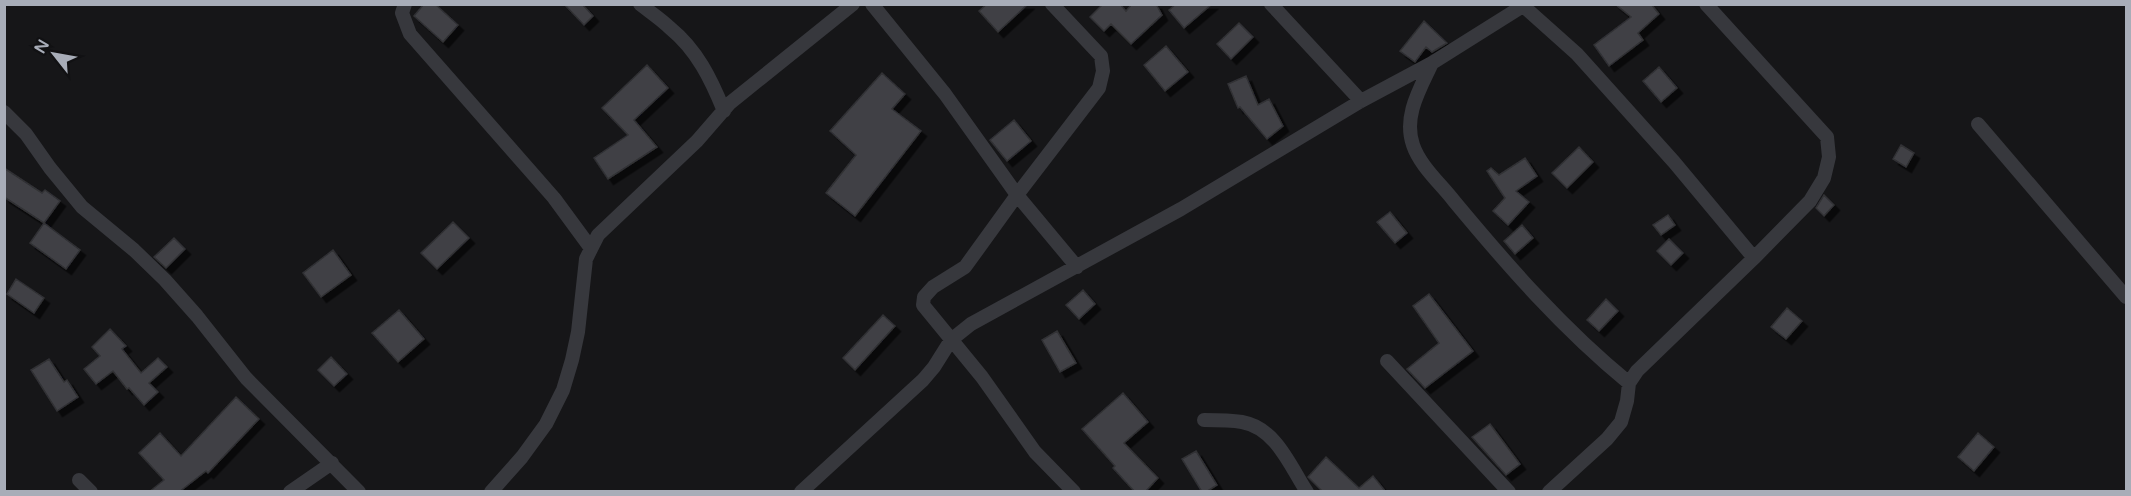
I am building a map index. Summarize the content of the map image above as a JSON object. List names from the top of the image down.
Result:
{
  "north": "top left"
}
